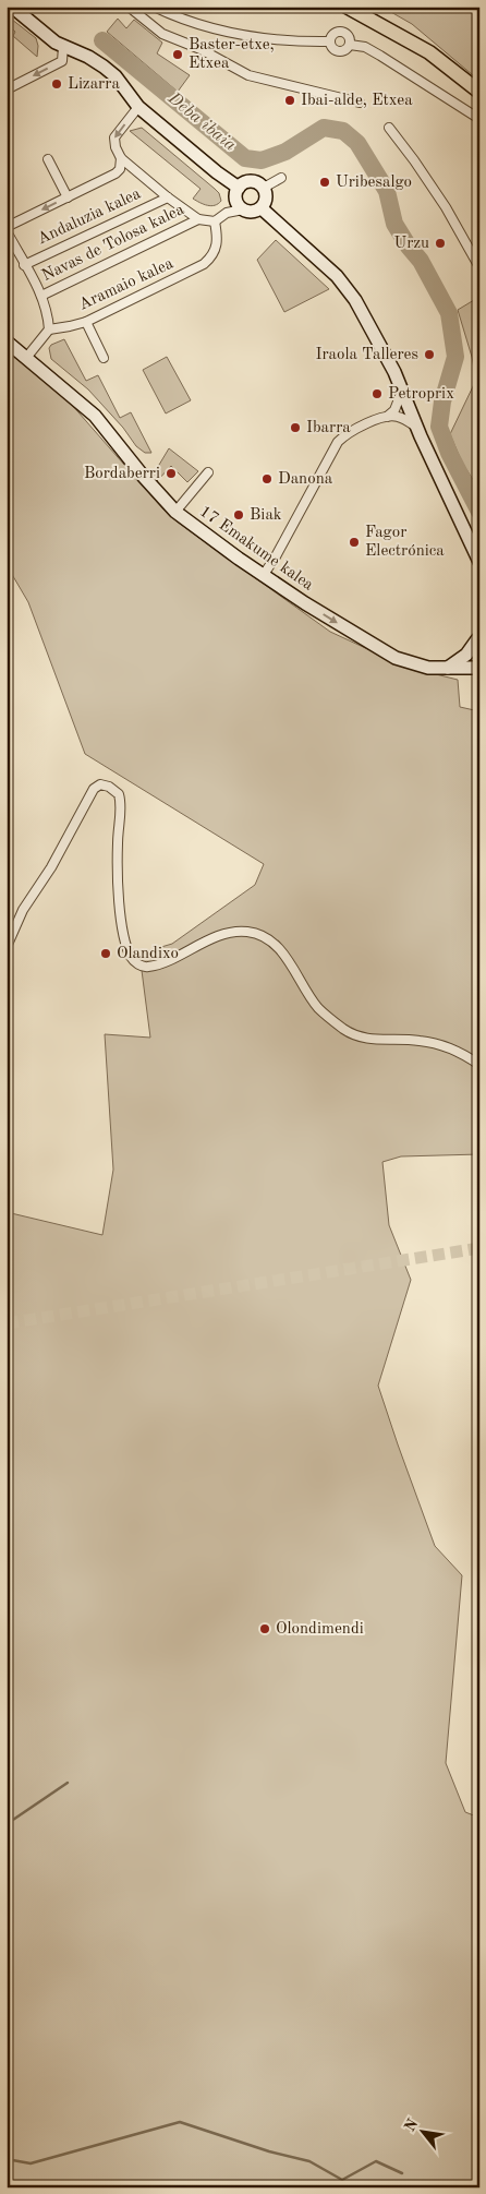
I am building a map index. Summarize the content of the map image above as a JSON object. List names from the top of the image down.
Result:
{
  "streets": {
    "street": [
      "Andaluzia kalea",
      "Navas de Tolosa kalea",
      "Aramaio kalea",
      "17 Emakume kalea"
    ]
  },
  "water": ["Deba ibaia"],
  "places": [
    "Baster-etxe, Etxea",
    "Lizarra",
    "Ibai-alde, Etxea",
    "Uribesalgo",
    "Urzu",
    "Iraola Talleres",
    "Petroprix",
    "Ibarra",
    "Bordaberri",
    "Danona",
    "Biak",
    "Fagor Electrónica",
    "Olandixo",
    "Olondimendi"
  ],
  "north": "top left"
}
